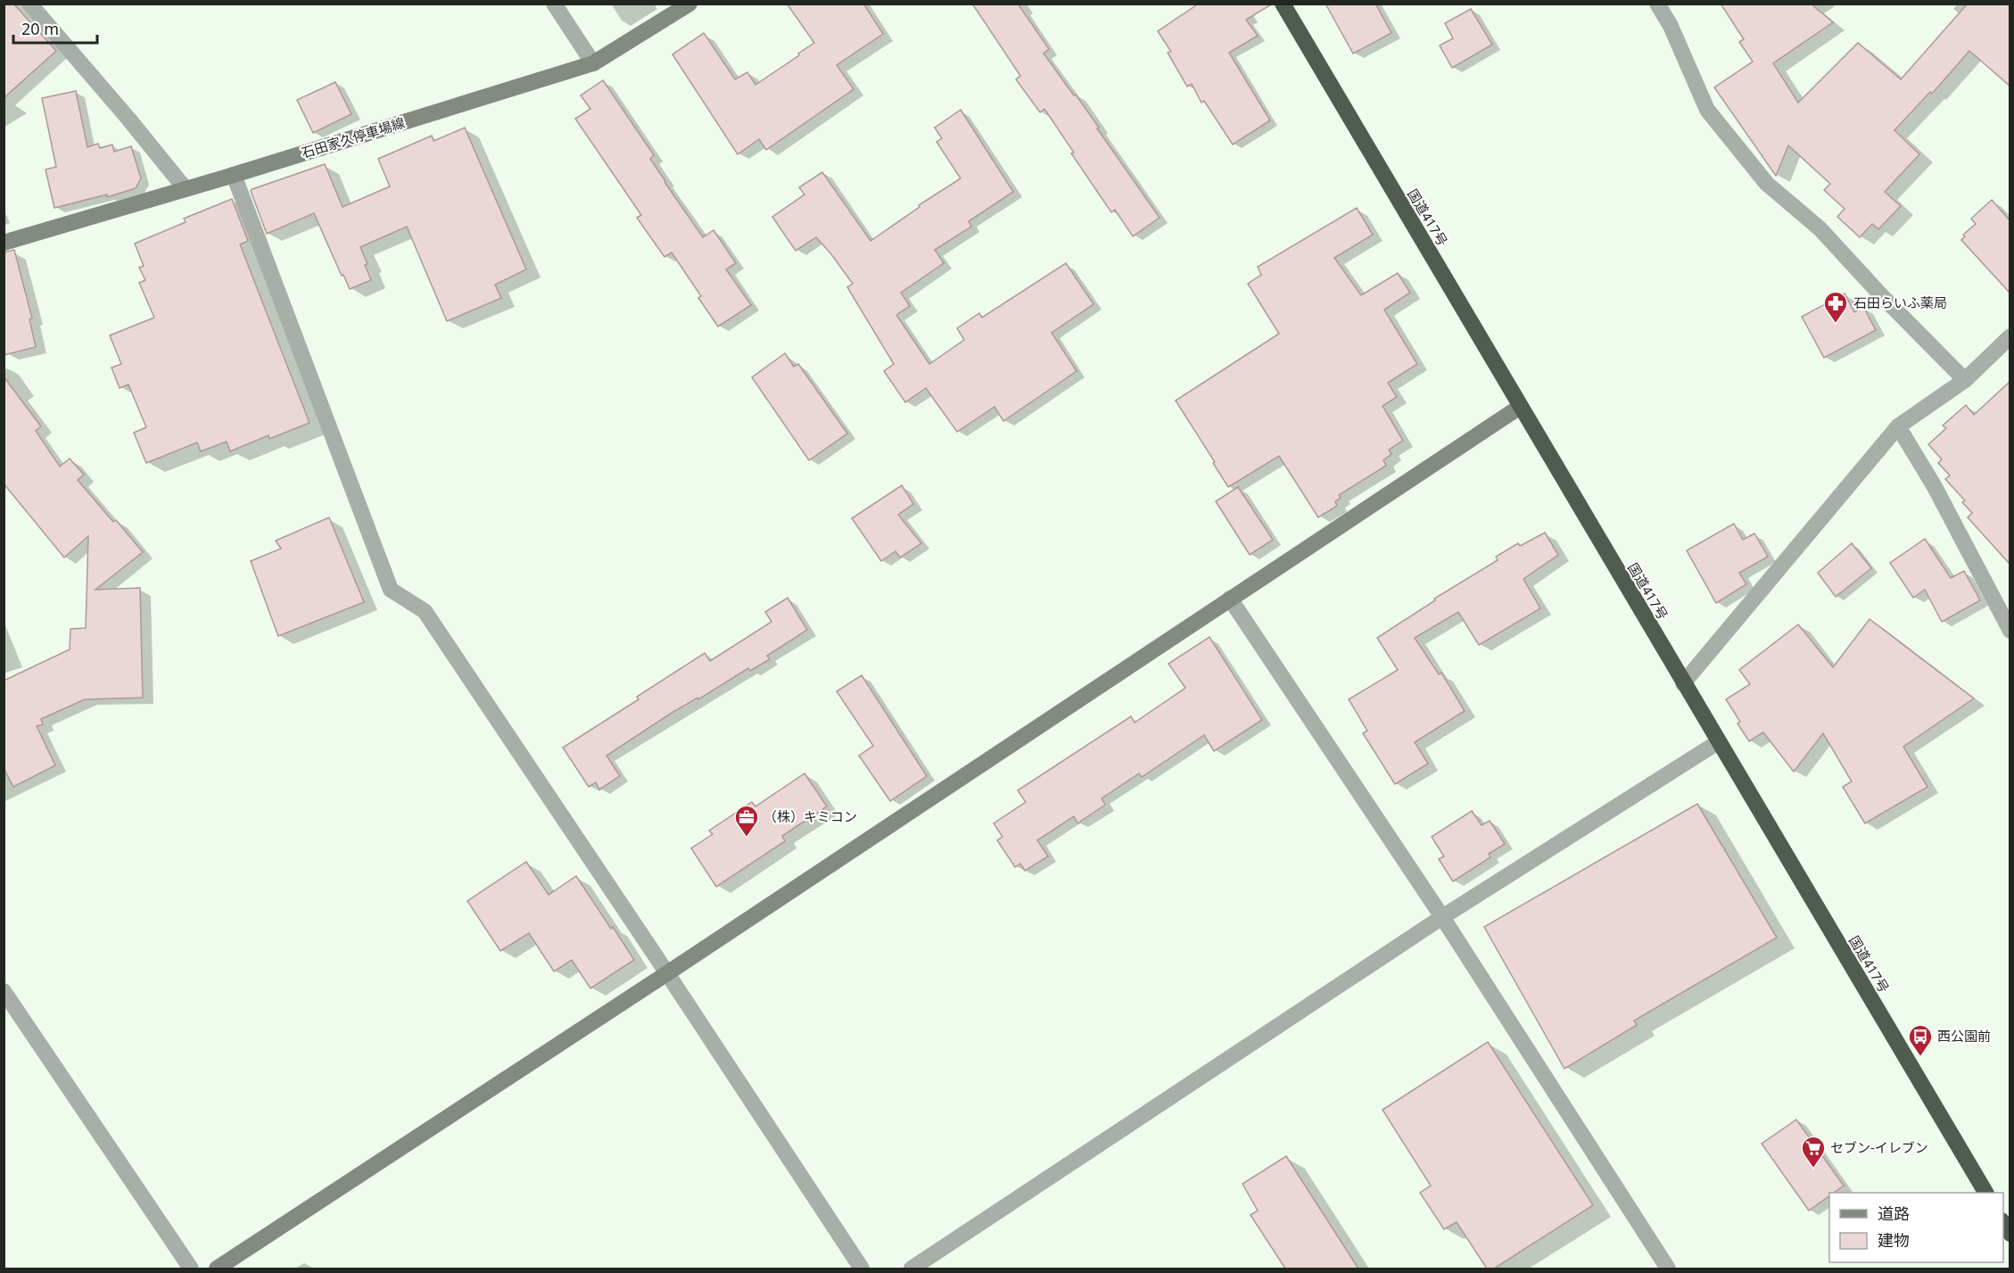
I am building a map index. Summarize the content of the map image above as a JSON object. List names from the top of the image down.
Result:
{
  "streets": {
    "highway": ["国道417号"],
    "street": ["石田家久停車場線"]
  },
  "places": {
    "pharmacy": ["石田らいふ薬局"],
    "office": ["（株）キミコン"],
    "bus stop": ["西公園前"],
    "supermarket": ["セブン-イレブン"]
  },
  "legend": ["道路", "建物"],
  "scale_bar": "20 m"
}
